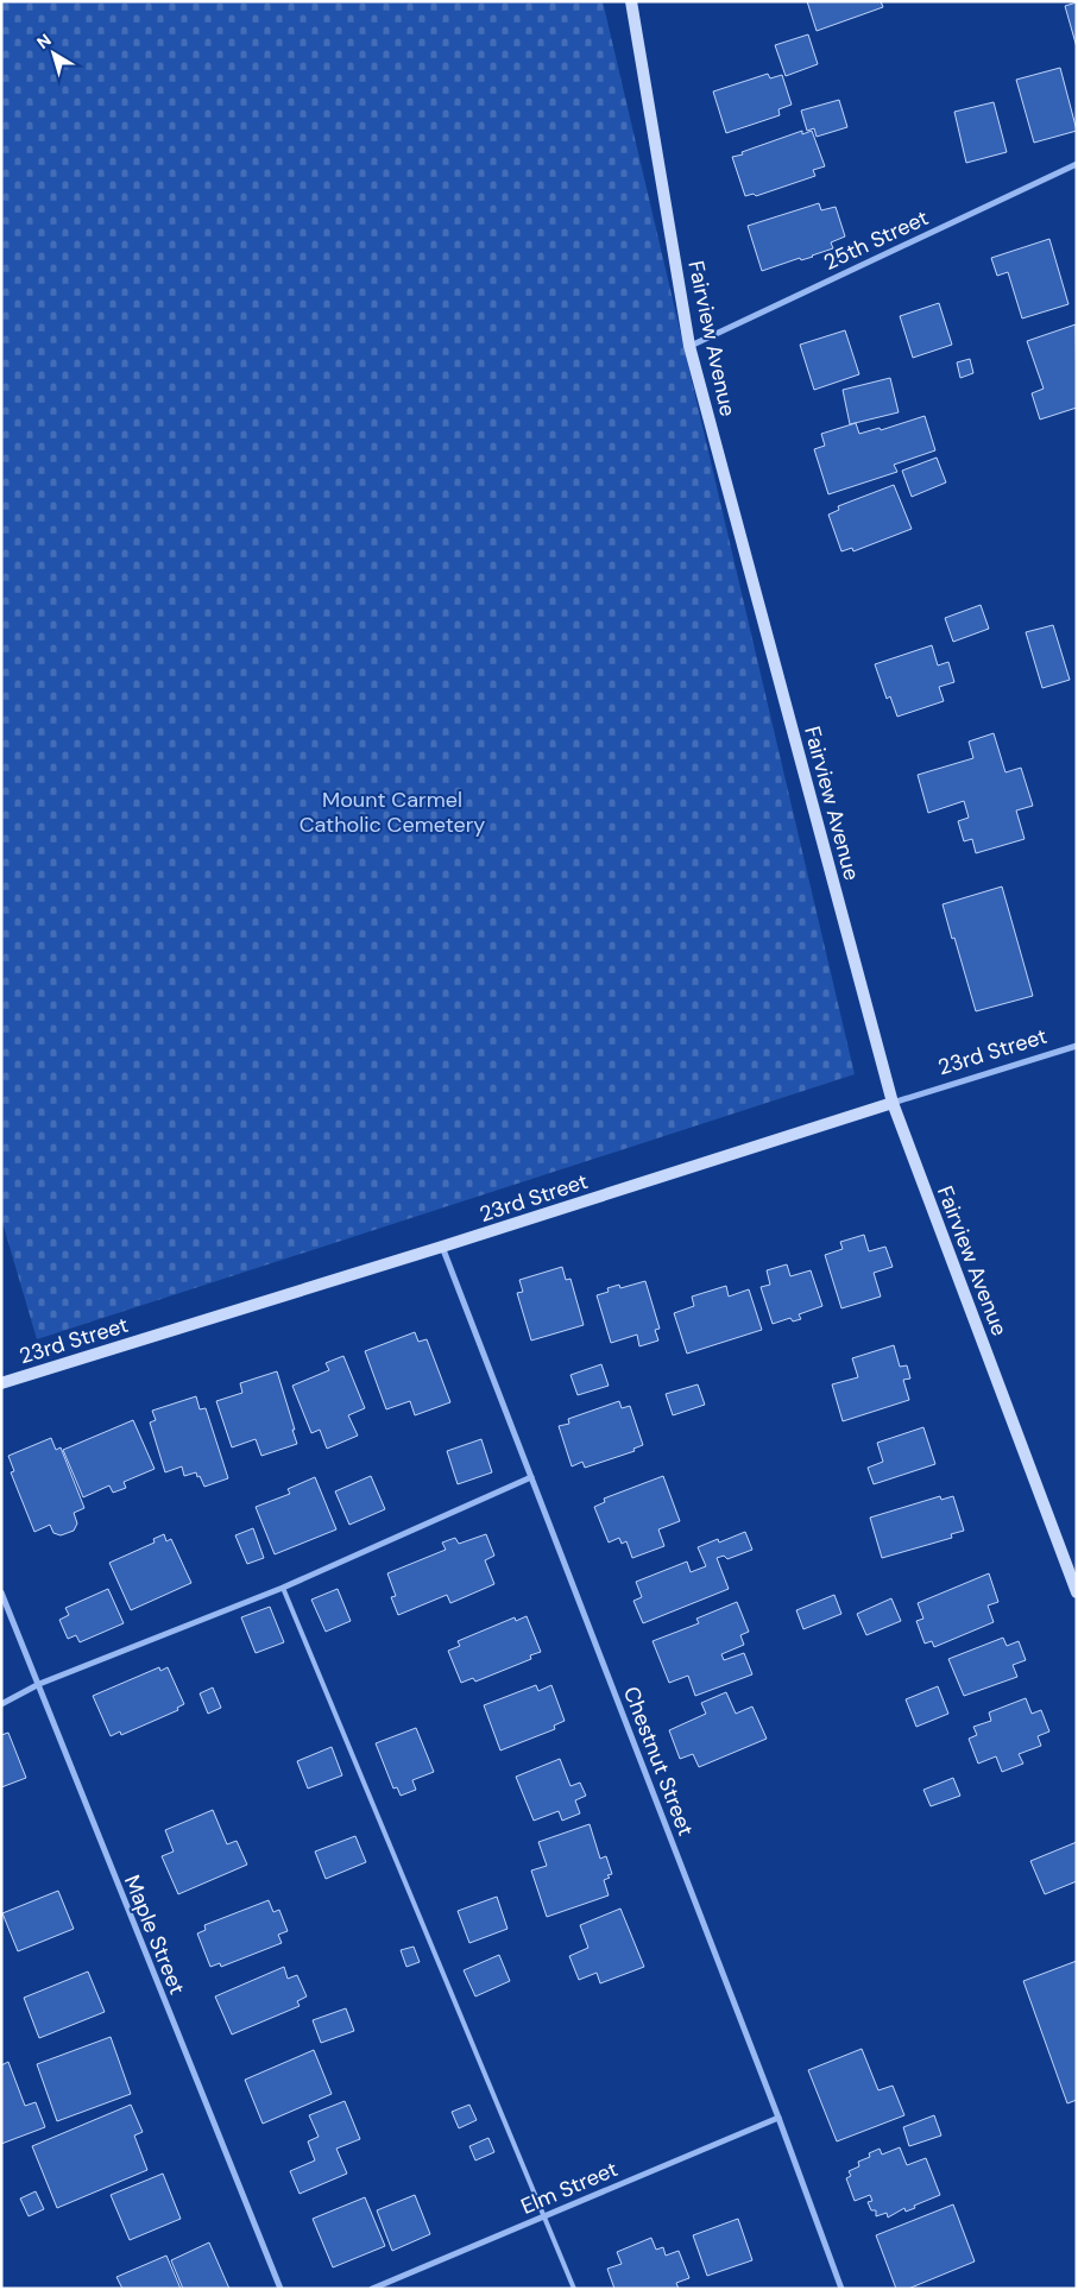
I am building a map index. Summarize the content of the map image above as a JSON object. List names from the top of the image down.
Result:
{
  "streets": {
    "street": [
      "25th Street",
      "Fairview Avenue",
      "23rd Street",
      "Chestnut Street",
      "Maple Street",
      "Elm Street"
    ]
  },
  "crossings": [
    ["25th Street", "Fairview Avenue"],
    ["Fairview Avenue", "23rd Street"],
    ["23rd Street", "Chestnut Street"],
    ["Chestnut Street", "Elm Street"]
  ],
  "parks": ["Mount Carmel Catholic Cemetery"],
  "north": "top left"
}
